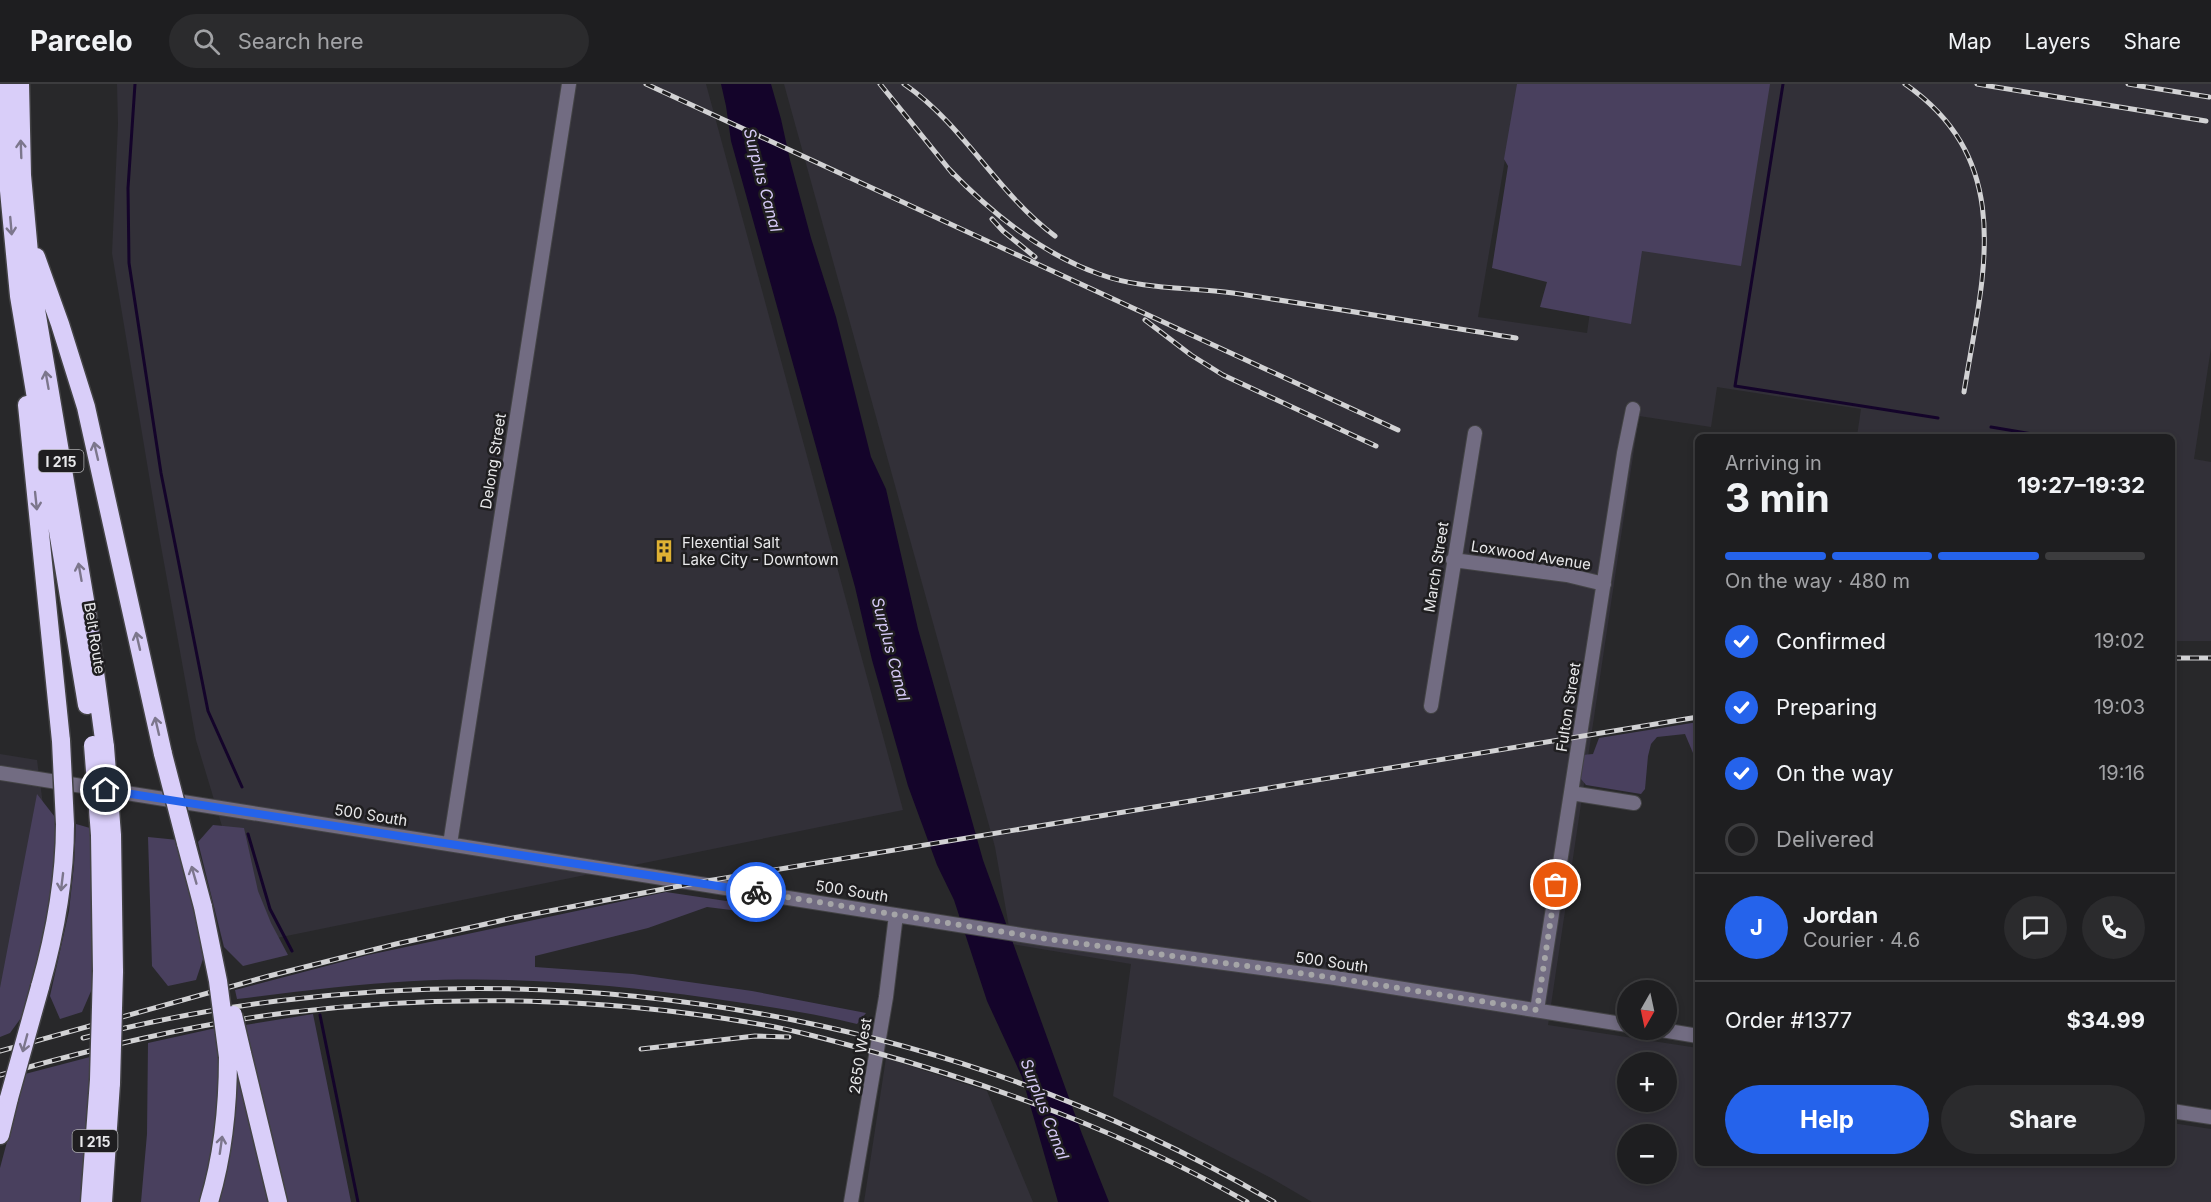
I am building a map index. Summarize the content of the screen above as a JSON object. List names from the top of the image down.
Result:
{
  "streets": {
    "highway": ["I 215", "Belt Route"],
    "street": [
      "Delong Street",
      "Loxwood Avenue",
      "March Street",
      "Fulton Street",
      "500 South",
      "2650 West"
    ]
  },
  "crossings": [
    ["Delong Street", "500 South"],
    ["Loxwood Avenue", "March Street"],
    ["Loxwood Avenue", "Fulton Street"],
    ["Fulton Street", "500 South"],
    ["500 South", "2650 West"]
  ],
  "water": ["Surplus Canal"],
  "places": {
    "building": ["Flexential Salt Lake City - Downtown"]
  },
  "north": "bottom",
  "page": {
    "header": "Parcelo",
    "search": "Search here",
    "nav": ["Map", "Layers", "Share"],
    "heading": ["3 min", "Arriving in", "19:27–19:32"],
    "panel": [
      "Jordan",
      "Courier · 4.6",
      "Order #1377",
      "$34.99"
    ],
    "bar": "On the way · 480 m",
    "list": [
      ["Confirmed", "19:02"],
      ["Preparing", "19:03"],
      ["On the way", "19:16"],
      "Delivered"
    ],
    "round": "J",
    "map_buttons": ["+", "−"],
    "buttons": ["Help", "Share"]
  }
}
